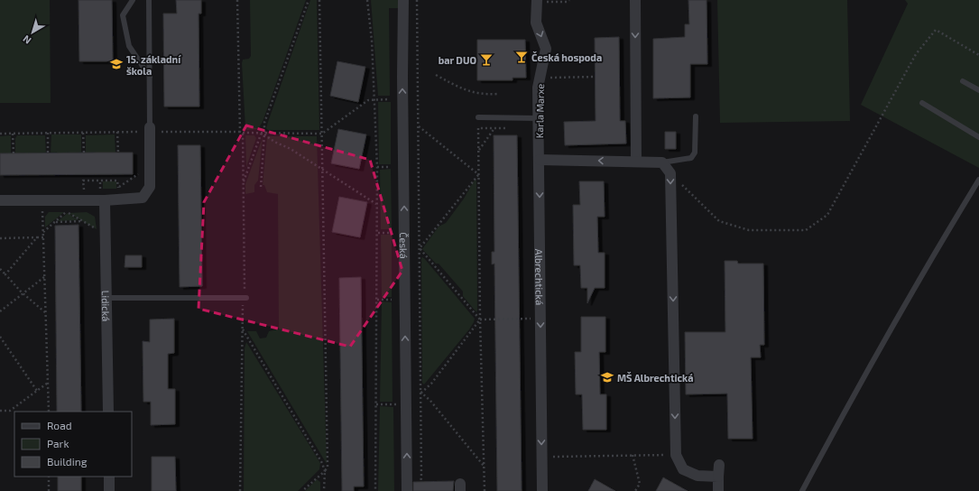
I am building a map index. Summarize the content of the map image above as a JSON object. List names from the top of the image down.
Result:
{
  "streets": {
    "street": [
      "Karla Marxe",
      "Česká",
      "Albrechtická",
      "Lidická"
    ]
  },
  "crossings": [
    ["Karla Marxe", "Albrechtická"]
  ],
  "one_way": ["Česká", "Albrechtická"],
  "places": {
    "bar": ["Česká hospoda", "bar DUO"],
    "school or university": ["15. základní škola", "MŠ Albrechtická"]
  },
  "legend": ["Road", "Park", "Building"],
  "north": "bottom left"
}
